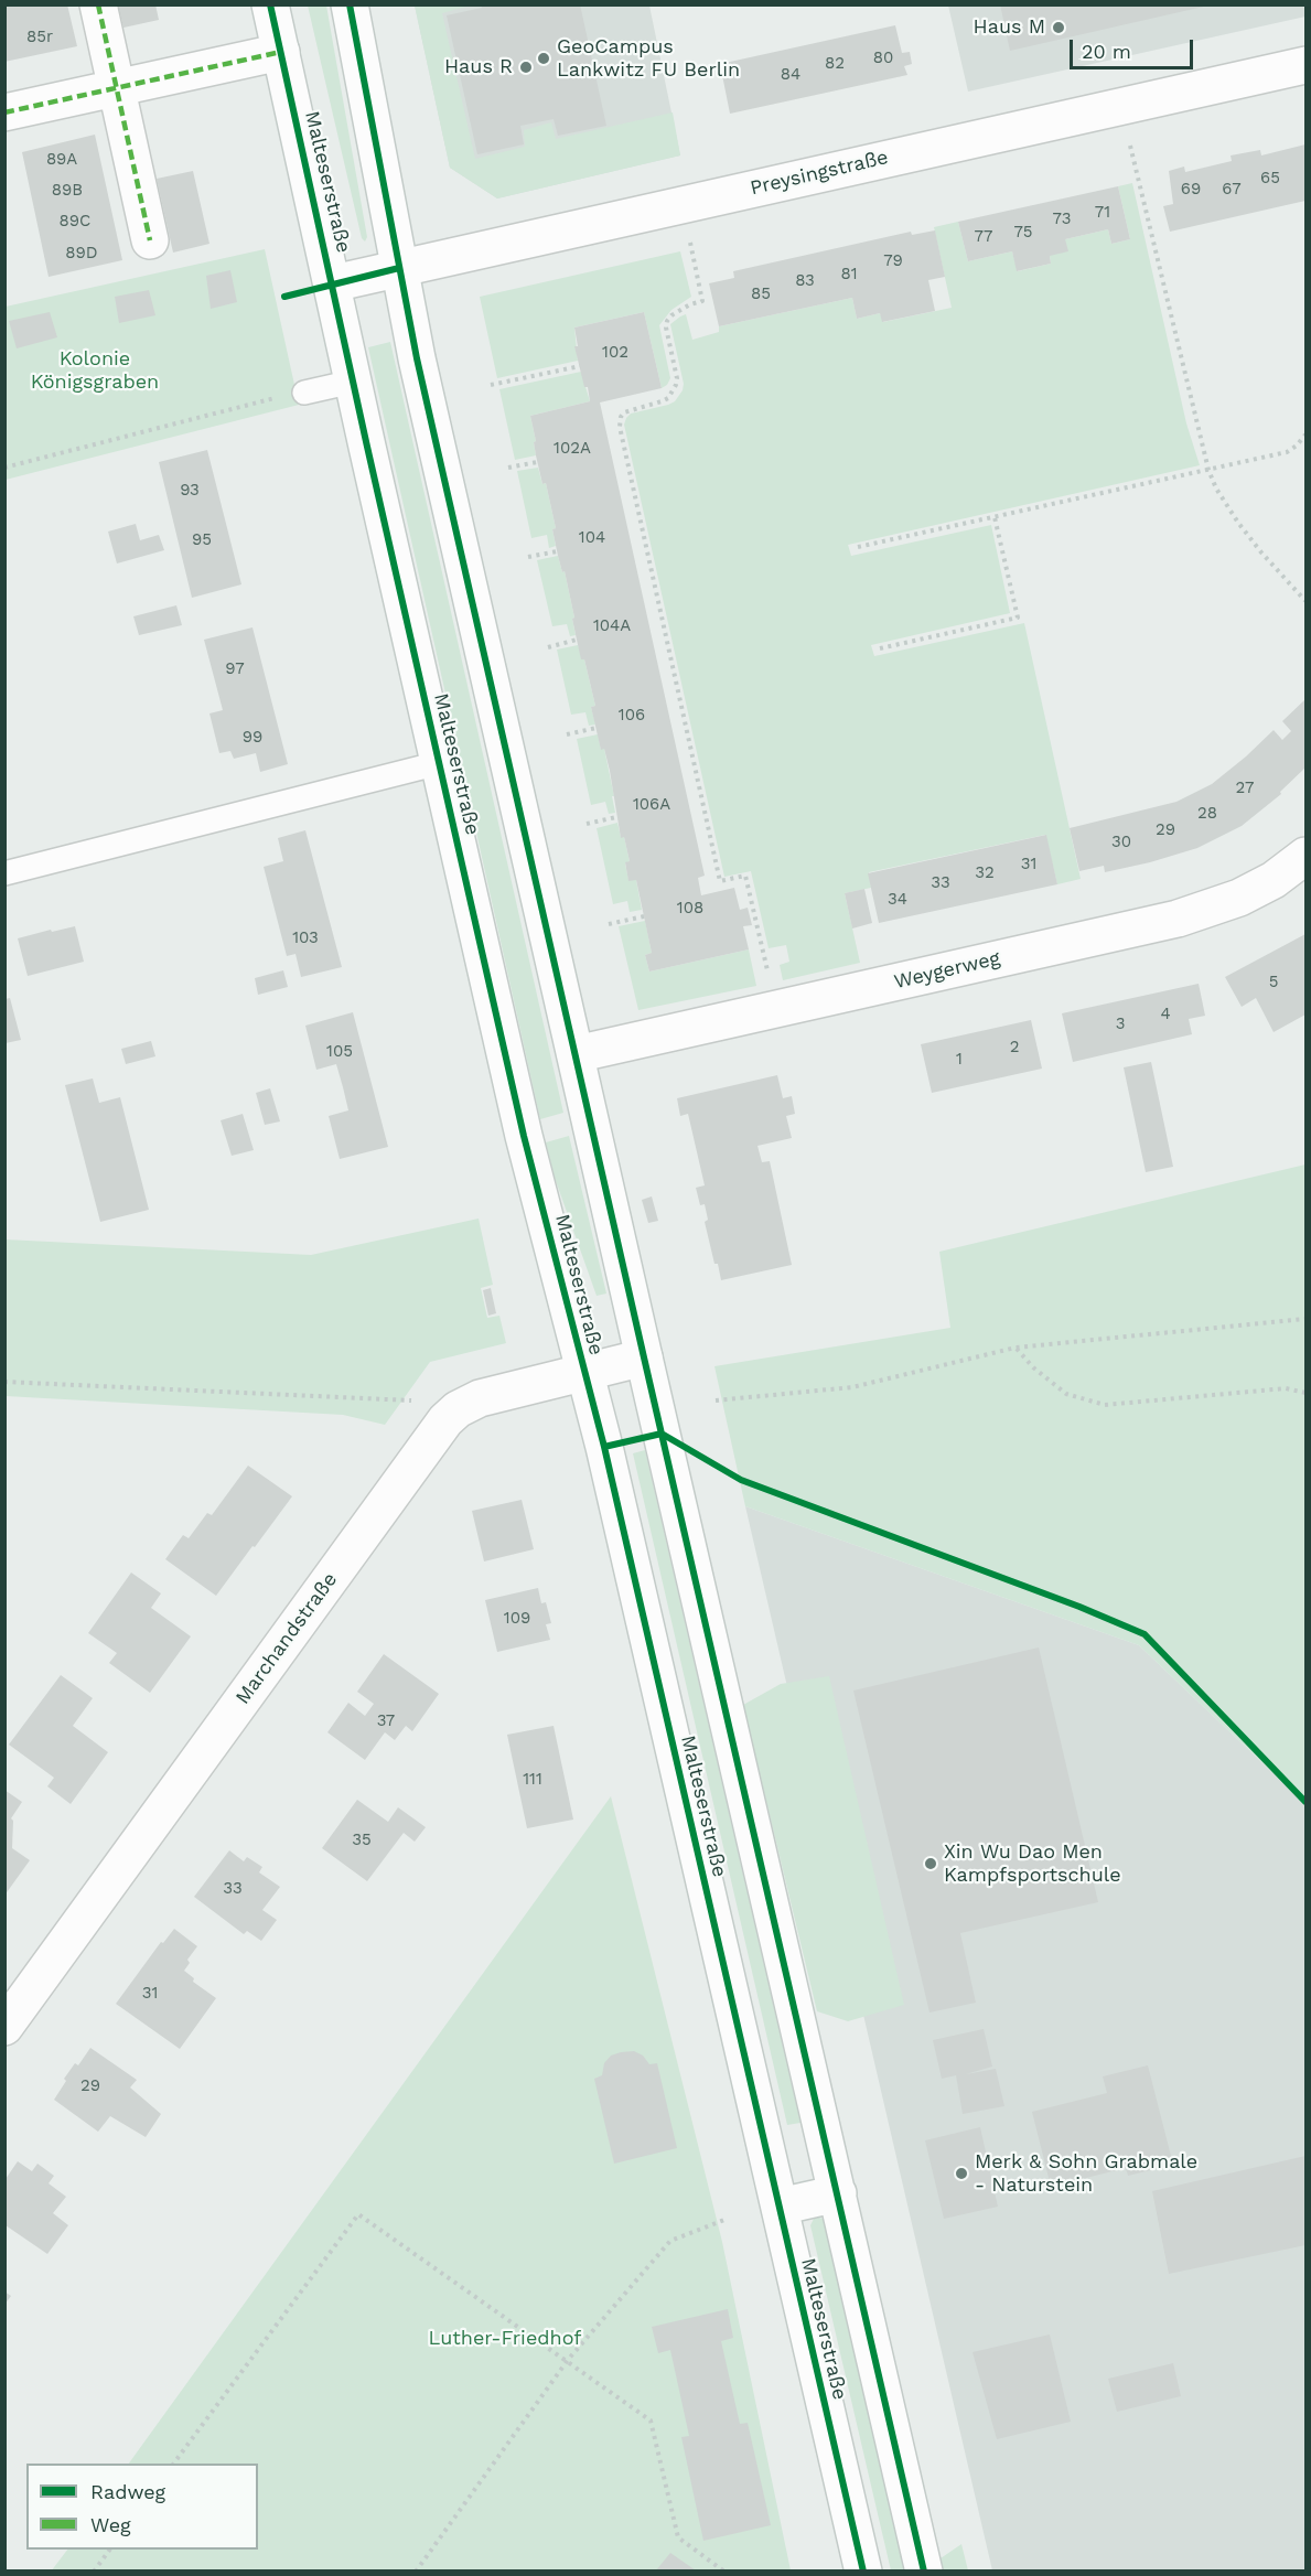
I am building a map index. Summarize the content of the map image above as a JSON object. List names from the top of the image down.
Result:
{
  "streets": {
    "main road": [
      "Preysingstraße",
      "Malteserstraße",
      "Weygerweg",
      "Marchandstraße"
    ]
  },
  "crossings": [
    ["Preysingstraße", "Malteserstraße"],
    ["Malteserstraße", "Marchandstraße"]
  ],
  "parks": ["Kolonie Königsgraben", "Luther-Friedhof"],
  "places": [
    "Haus M",
    "GeoCampus Lankwitz FU Berlin",
    "Haus R",
    "Xin Wu Dao Men Kampfsportschule",
    "Merk & Sohn Grabmale - Naturstein"
  ],
  "house_numbers": [
    "85r",
    "80",
    "82",
    "84",
    "89A",
    "65",
    "69",
    "67",
    "89B",
    "71",
    "73",
    "89C",
    "75",
    "77",
    "89D",
    "79",
    "81",
    "83",
    "85",
    "102",
    "102A",
    "93",
    "104",
    "95",
    "104A",
    "97",
    "106",
    "99",
    "27",
    "106A",
    "28",
    "29",
    "30",
    "31",
    "32",
    "33",
    "34",
    "108",
    "103",
    "5",
    "4",
    "3",
    "2",
    "105",
    "1",
    "109",
    "37",
    "111",
    "35",
    "33",
    "31",
    "29"
  ],
  "legend": ["Radweg", "Weg"],
  "scale_bar": "20 m"
}
